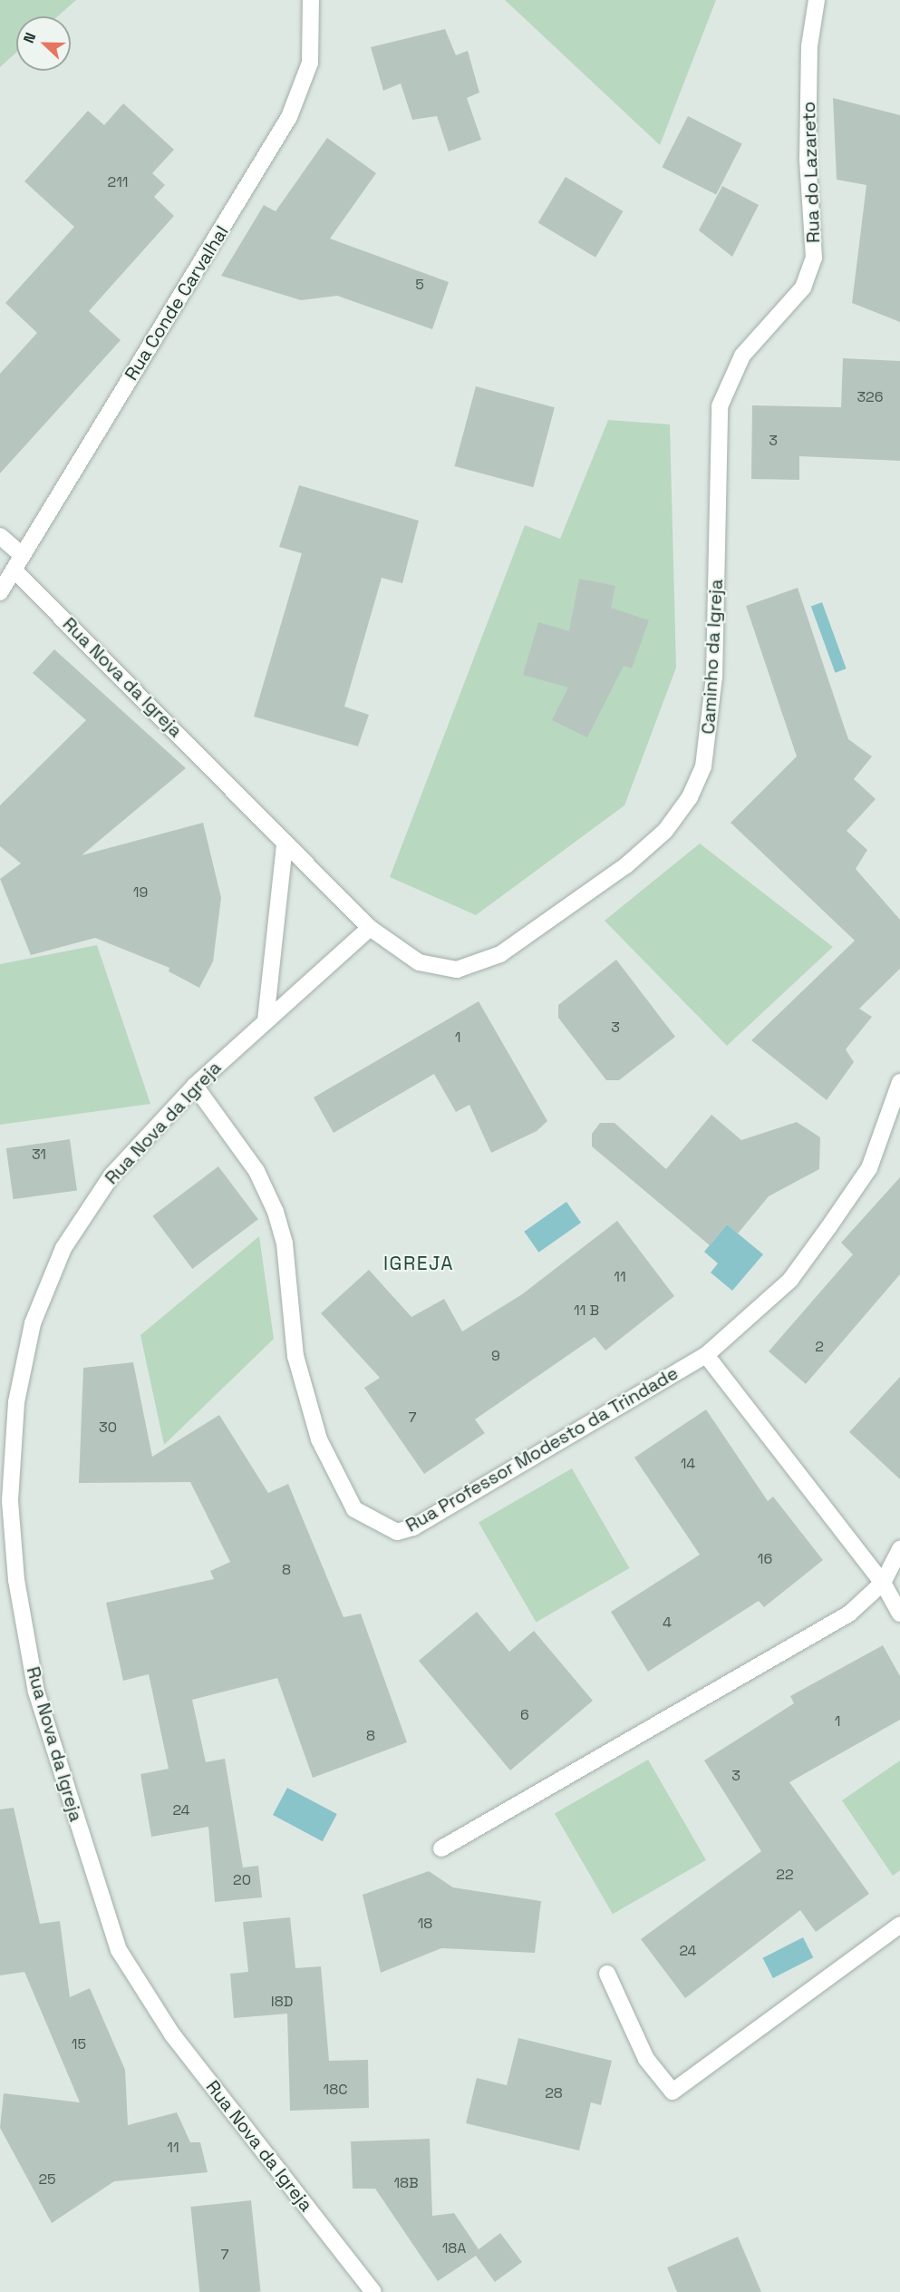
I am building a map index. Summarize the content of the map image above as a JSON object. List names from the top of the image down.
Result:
{
  "streets": {
    "street": [
      "Rua do Lazareto",
      "Rua Conde Carvalhal",
      "Caminho da Igreja",
      "Rua Nova da Igreja",
      "Rua Professor Modesto da Trindade"
    ]
  },
  "crossings": [
    ["Rua do Lazareto", "Caminho da Igreja"],
    ["Rua Conde Carvalhal", "Rua Nova da Igreja"],
    ["Caminho da Igreja", "Rua Nova da Igreja"],
    ["Rua Nova da Igreja", "Rua Professor Modesto da Trindade"]
  ],
  "districts": ["IGREJA"],
  "house_numbers": [
    "211",
    "5",
    "326",
    "3",
    "19",
    "3",
    "1",
    "31",
    "11",
    "11 B",
    "2",
    "9",
    "7",
    "30",
    "14",
    "16",
    "8",
    "4",
    "6",
    "1",
    "8",
    "3",
    "24",
    "22",
    "20",
    "18",
    "24",
    "I8D",
    "15",
    "18C",
    "28",
    "11",
    "25",
    "18B",
    "18A",
    "7"
  ],
  "north": "left"
}
